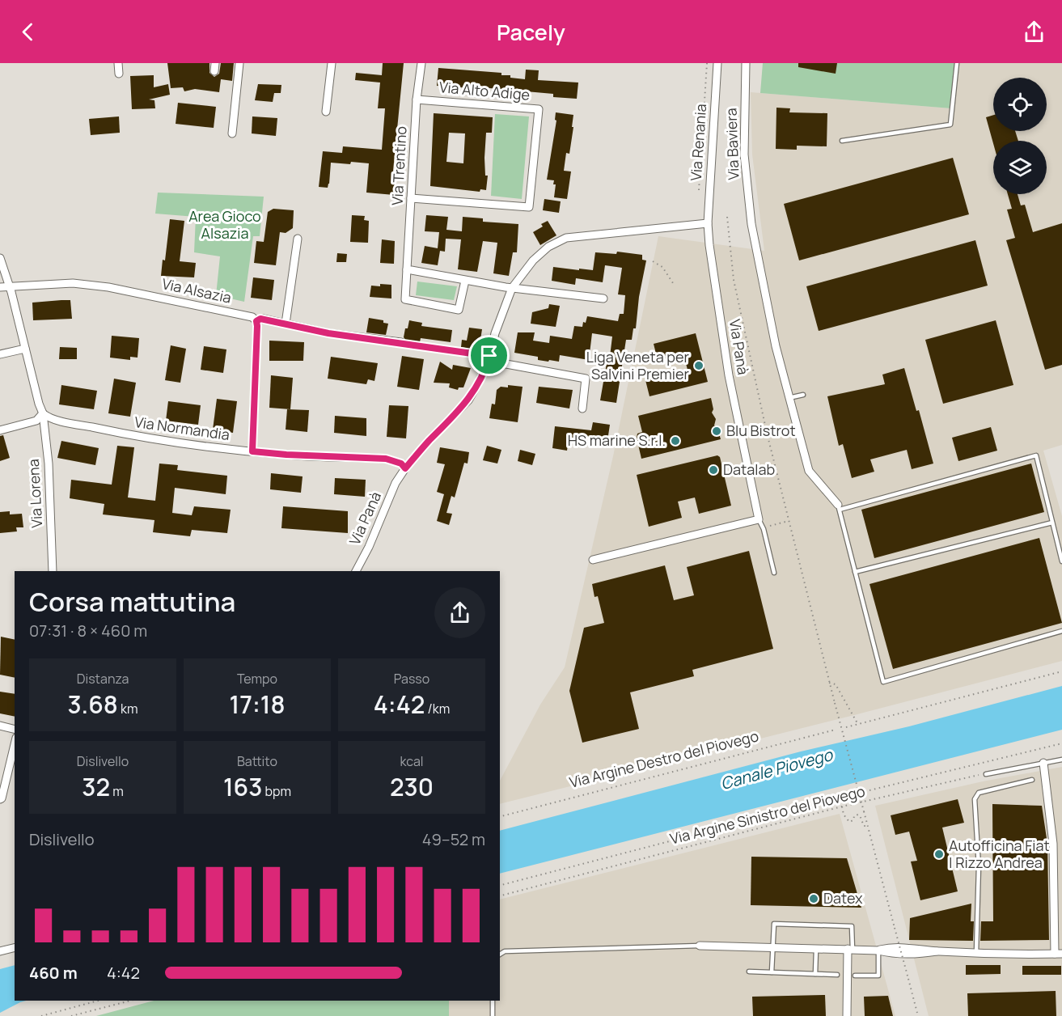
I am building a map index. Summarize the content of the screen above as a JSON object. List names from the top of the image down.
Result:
{
  "streets": {
    "street": [
      "Via Alto Adige",
      "Via Renania",
      "Via Baviera",
      "Via Trentino",
      "Via Alsazia",
      "Via Panà",
      "Via Normandia",
      "Via Lorena"
    ],
    "path": ["Via Argine Destro del Piovego", "Via Argine Sinistro del Piovego"]
  },
  "crossings": [
    ["Via Alto Adige", "Via Trentino"],
    ["Via Renania", "Via Panà"],
    ["Via Alsazia", "Via Lorena"],
    ["Via Panà", "Via Normandia"],
    ["Via Normandia", "Via Lorena"]
  ],
  "water": ["Canale Piovego"],
  "parks": ["Area Gioco Alsazia"],
  "places": [
    "Liga Veneta per Salvini Premier",
    "Blu Bistrot",
    "HS marine S.r.l.",
    "Datalab",
    "Autofficina Fiat | Rizzo Andrea",
    "Datex"
  ],
  "page": {
    "header": "Pacely",
    "heading": ["Corsa mattutina", "07:31 · 8 × 460 m"],
    "stats": [
      ["Distanza", "3.68 km"],
      ["Tempo", "17:18"],
      ["Passo", "4:42 /km"],
      ["Dislivello", "32 m"],
      ["Battito", "163 bpm"],
      ["kcal", "230"]
    ],
    "chart": ["Dislivello", "49–52 m"],
    "list": [
      {
        "name": "460 m",
        "note": "4:42"
      }
    ]
  }
}
